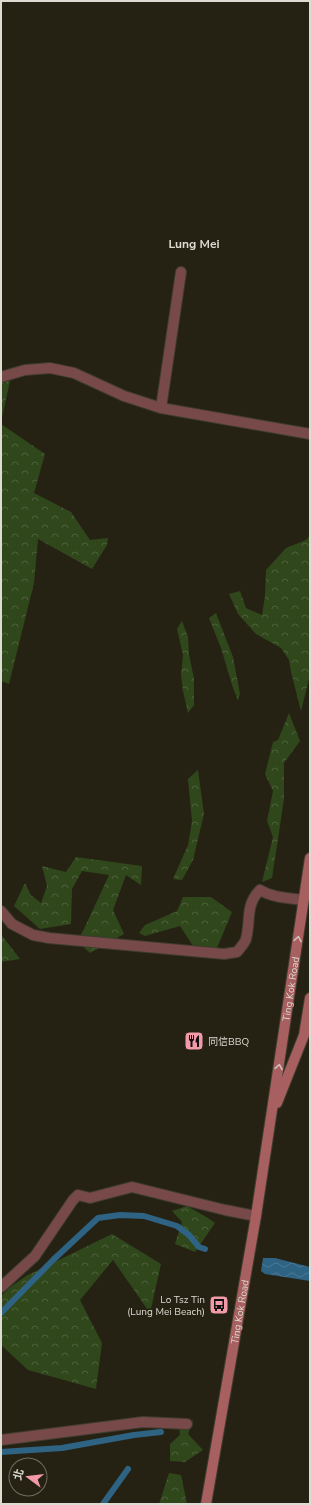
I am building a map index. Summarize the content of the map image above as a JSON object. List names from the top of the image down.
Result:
{
  "streets": {
    "main road": ["Ting Kok Road"]
  },
  "districts": ["Lung Mei"],
  "places": {
    "restaurant": ["同信BBQ"],
    "bus stop": ["Lo Tsz Tin (Lung Mei Beach)"]
  },
  "north": "left"
}
